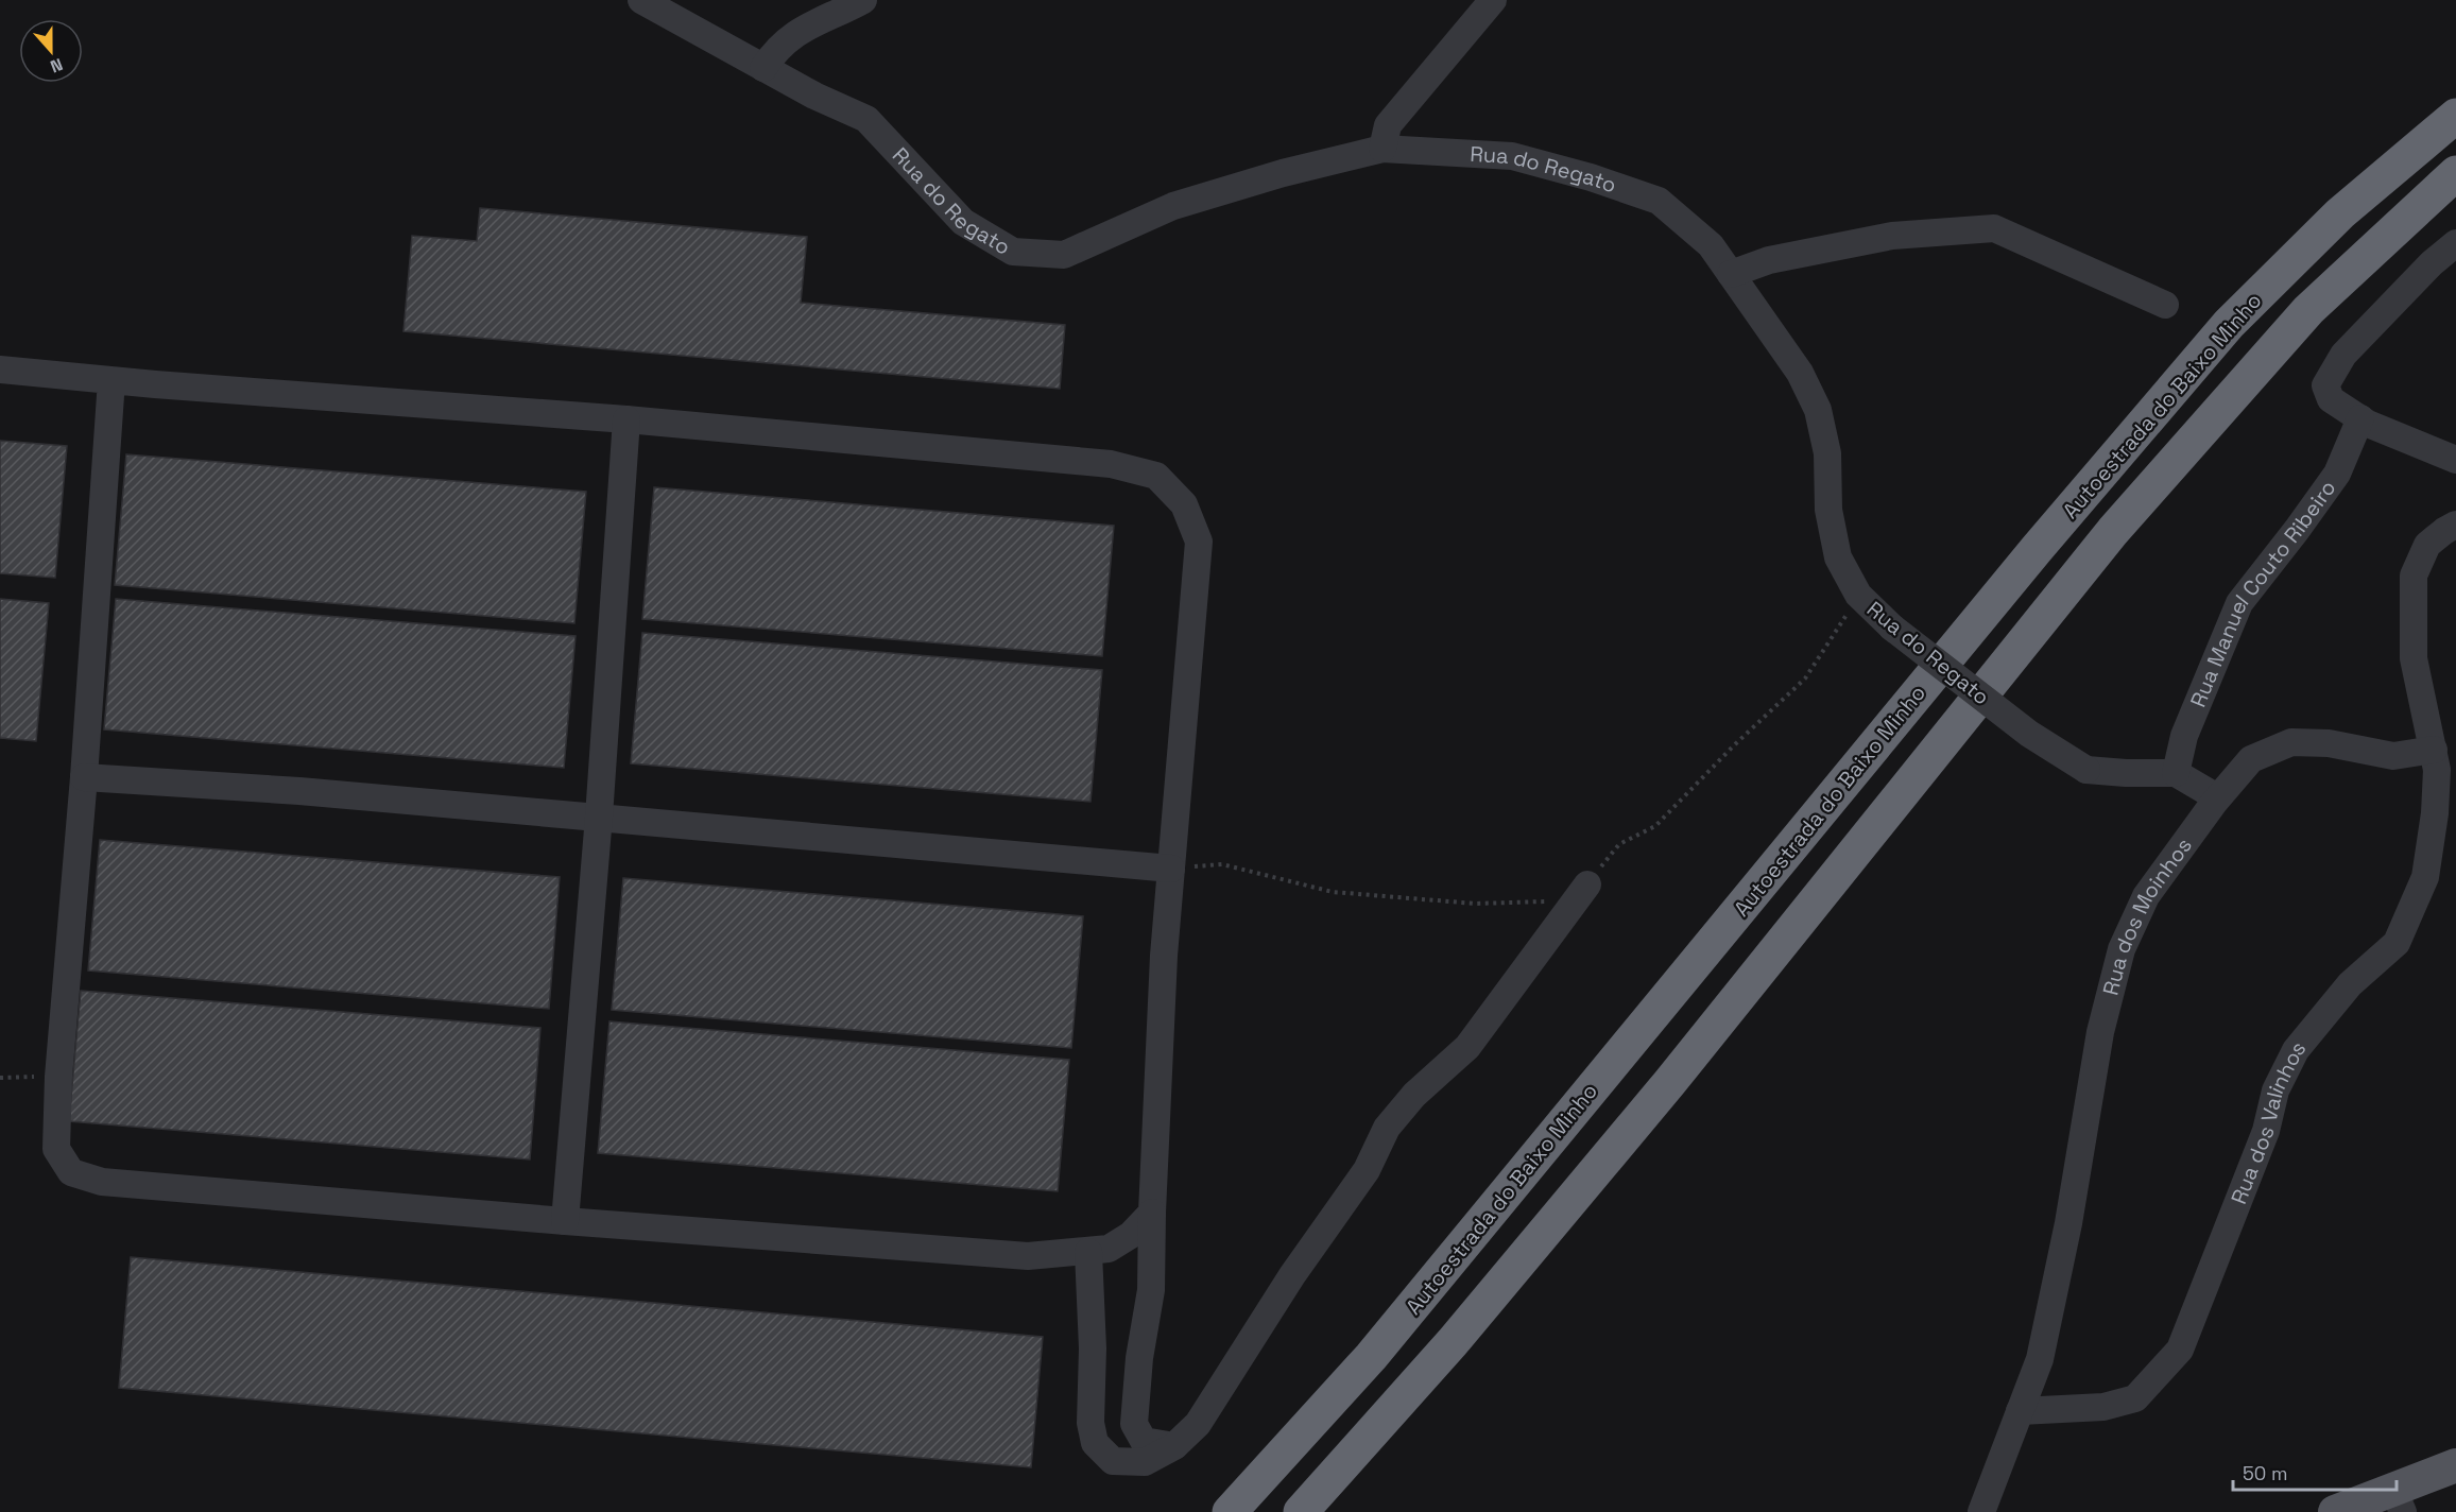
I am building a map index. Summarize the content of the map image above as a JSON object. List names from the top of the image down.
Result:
{
  "streets": {
    "highway": ["Autoestrada do Baixo Minho"],
    "street": [
      "Rua do Regato",
      "Rua Manuel Couto Ribeiro",
      "Rua dos Moinhos",
      "Rua dos Valinhos"
    ]
  },
  "crossings": [
    ["Rua do Regato", "Rua Manuel Couto Ribeiro"],
    ["Rua dos Moinhos", "Rua dos Valinhos"]
  ],
  "scale_bar": "50 m",
  "north": "bottom"
}
